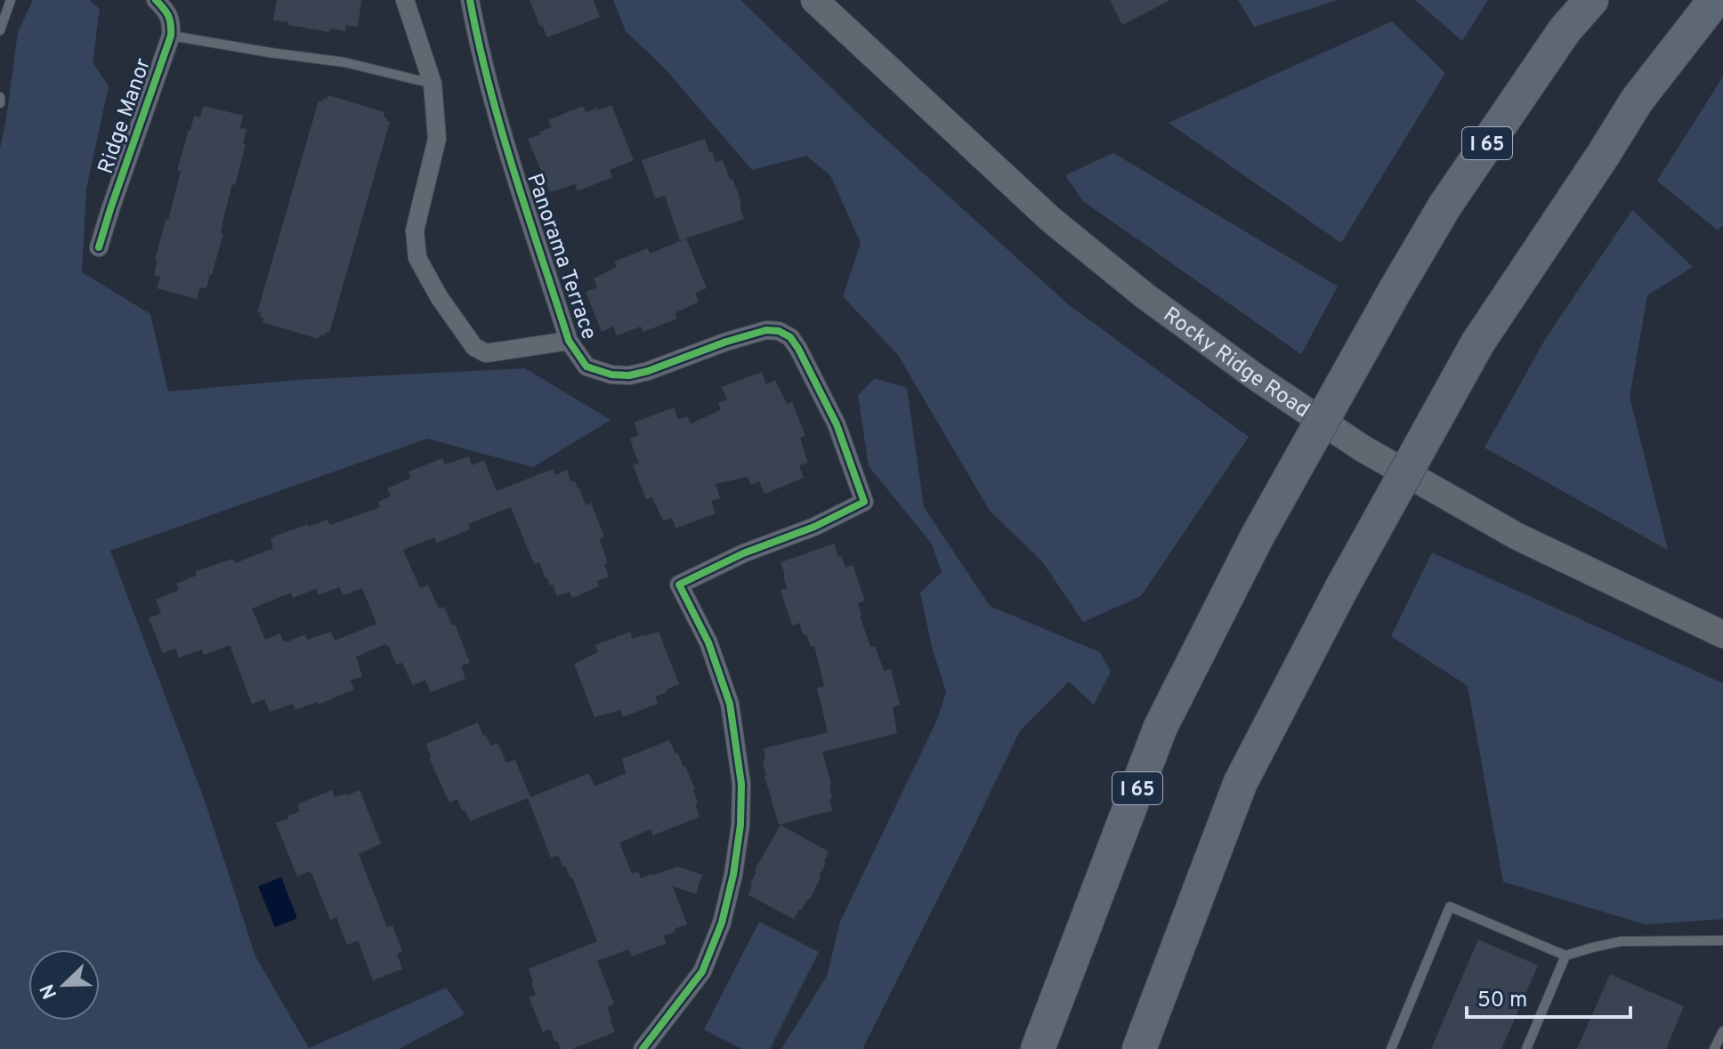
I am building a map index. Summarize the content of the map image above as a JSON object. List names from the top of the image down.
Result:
{
  "streets": {
    "highway": ["I 65"],
    "main road": ["Rocky Ridge Road"],
    "street": ["Ridge Manor", "Panorama Terrace"]
  },
  "scale_bar": "50 m",
  "north": "bottom left"
}
